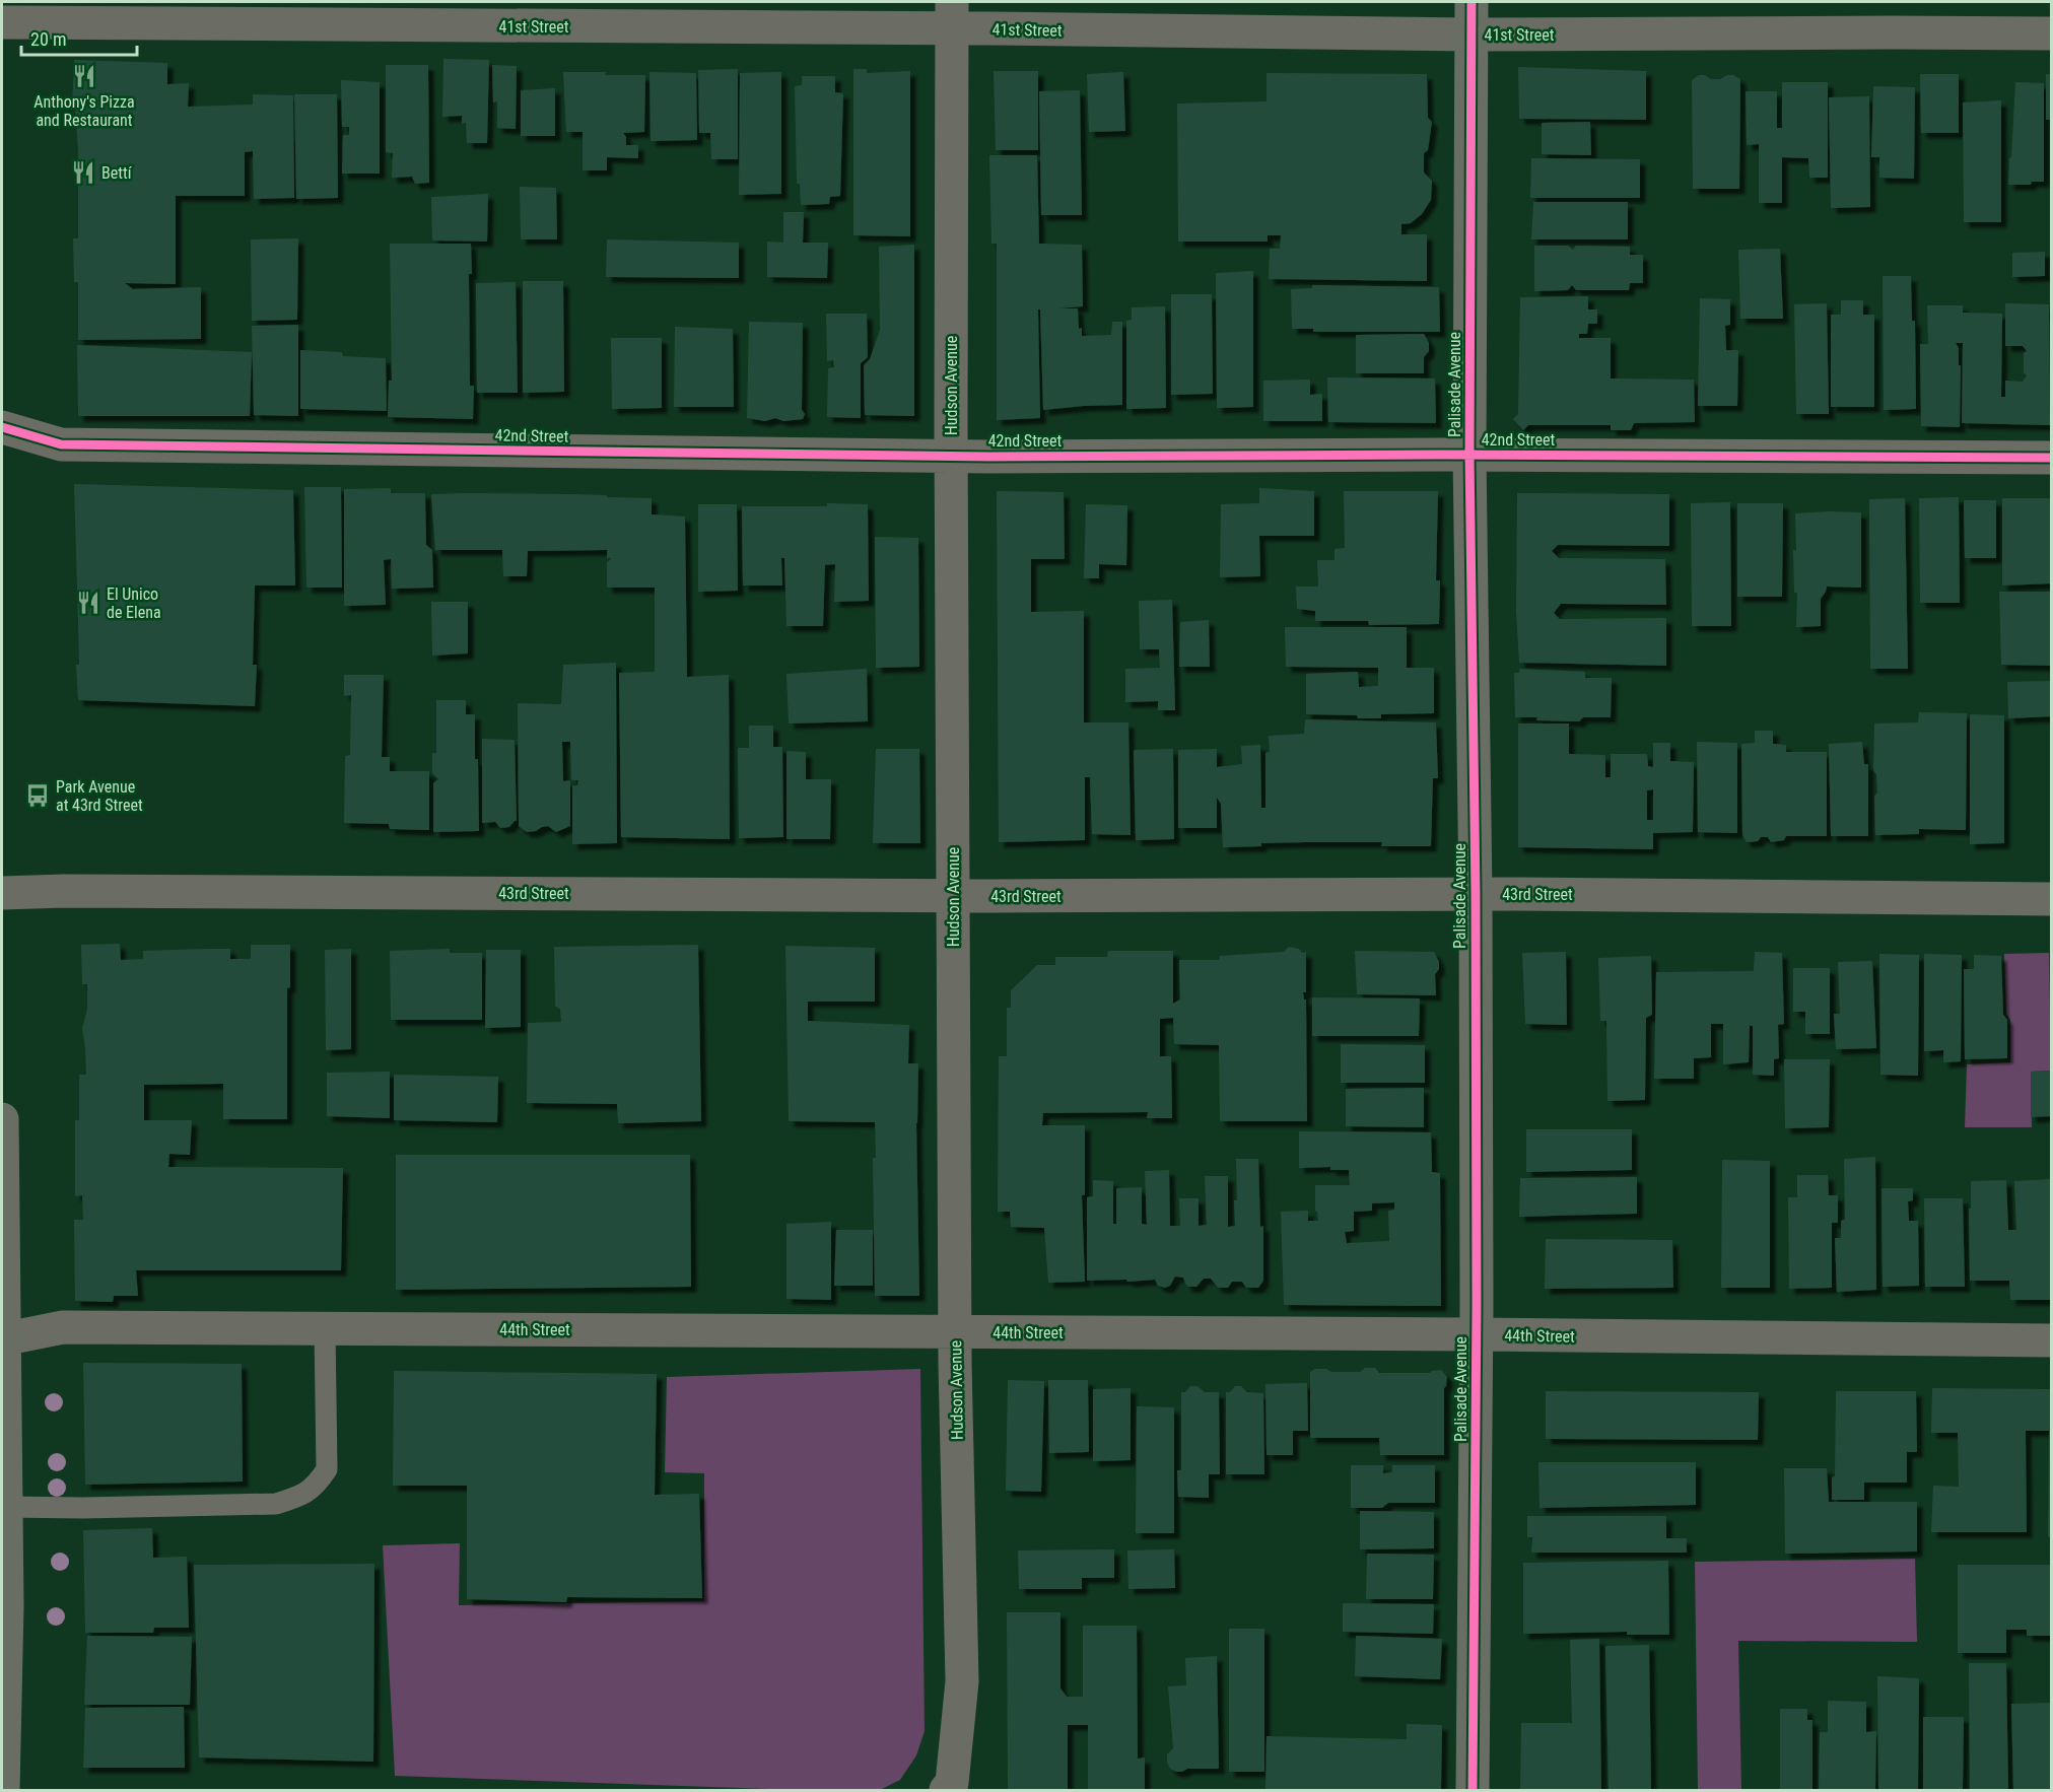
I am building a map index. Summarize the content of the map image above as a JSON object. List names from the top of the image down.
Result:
{
  "streets": {
    "street": [
      "41st Street",
      "Palisade Avenue",
      "Hudson Avenue",
      "42nd Street",
      "43rd Street",
      "44th Street"
    ]
  },
  "crossings": [
    ["41st Street", "Palisade Avenue"],
    ["41st Street", "Hudson Avenue"],
    ["Palisade Avenue", "42nd Street"],
    ["Palisade Avenue", "43rd Street"],
    ["Palisade Avenue", "44th Street"],
    ["Hudson Avenue", "42nd Street"],
    ["Hudson Avenue", "43rd Street"],
    ["Hudson Avenue", "44th Street"]
  ],
  "places": {
    "restaurant": ["Anthony's Pizza and Restaurant", "Bettí", "El Unico de Elena"],
    "bus stop": ["Park Avenue at 43rd Street"]
  },
  "scale_bar": "20 m"
}
